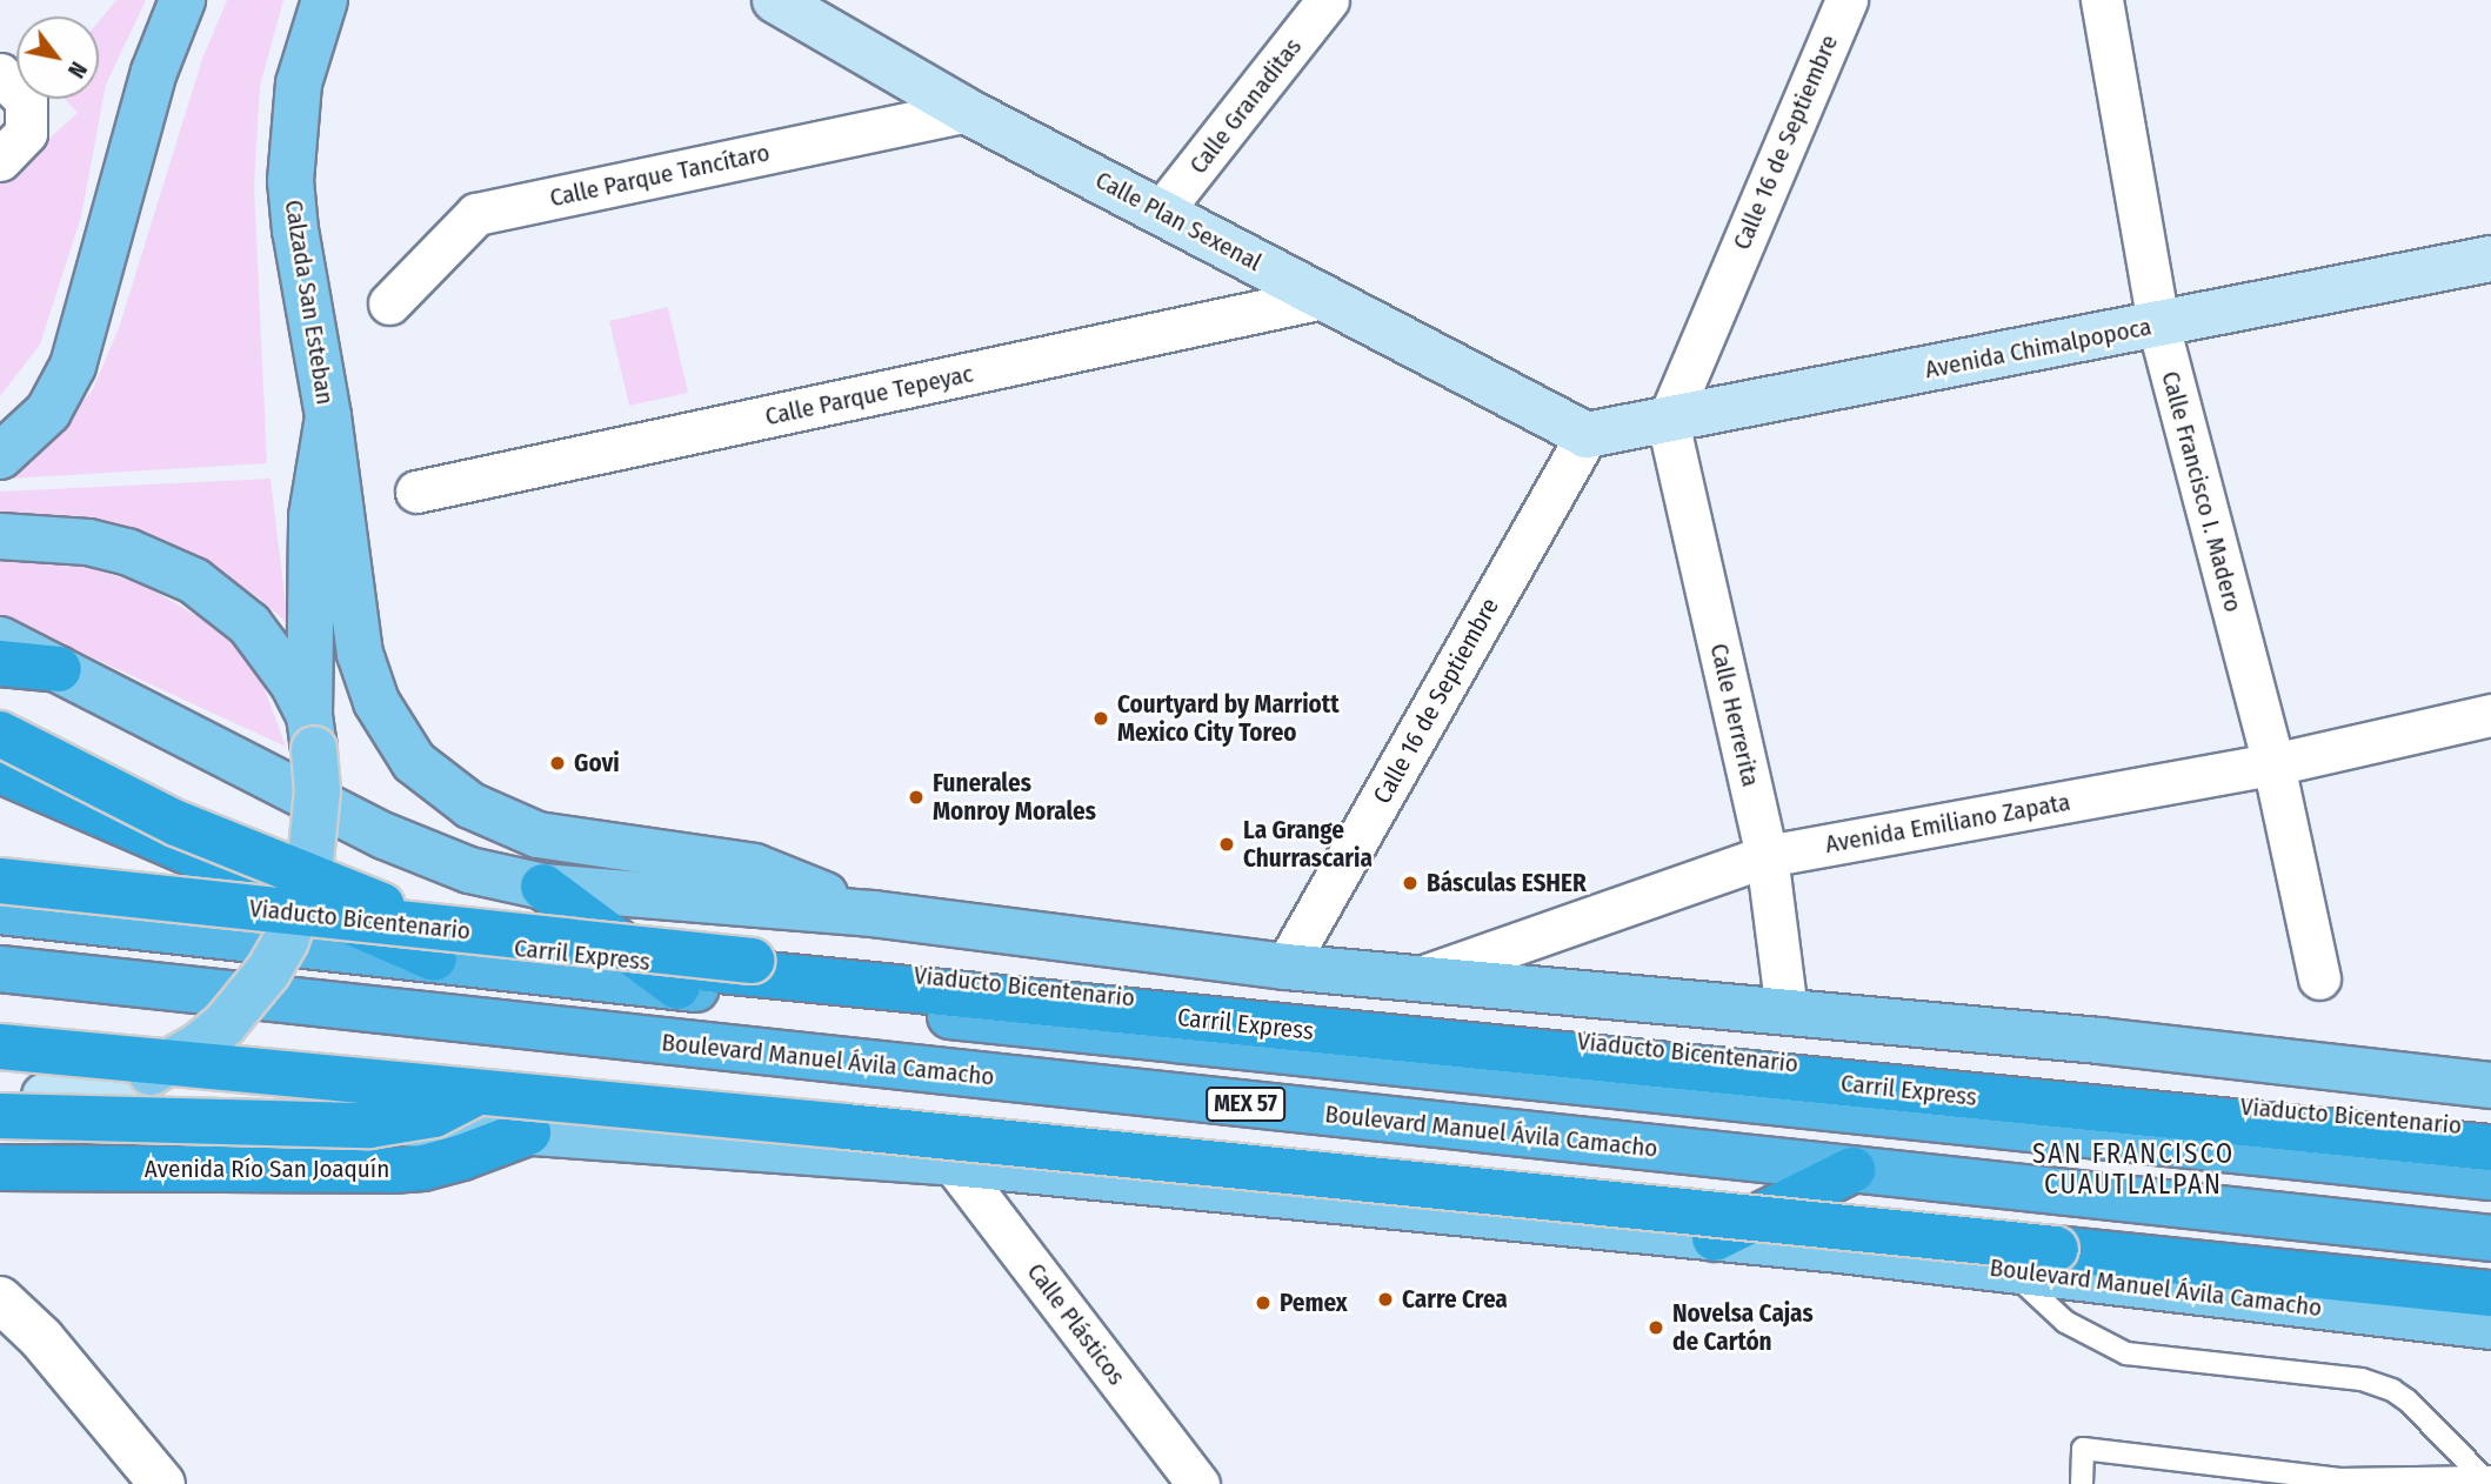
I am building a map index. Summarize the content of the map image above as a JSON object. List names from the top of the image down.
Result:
{
  "streets": {
    "highway": [
      "Viaducto Bicentenario",
      "Carril Express",
      "Boulevard Manuel Ávila Camacho",
      "MEX 57",
      "Avenida Río San Joaquín"
    ],
    "main road": ["Calle Plan Sexenal", "Calzada San Esteban", "Avenida Chimalpopoca"],
    "street": [
      "Calle Granaditas",
      "Calle 16 de Septiembre",
      "Calle Parque Tancítaro",
      "Calle Parque Tepeyac",
      "Calle Francisco I. Madero",
      "Calle Herrerita",
      "Avenida Emiliano Zapata",
      "Calle Plásticos"
    ]
  },
  "crossings": [
    ["Calle Granaditas", "Calle Plan Sexenal"],
    ["Calle 16 de Septiembre", "Calle Plan Sexenal"],
    ["Calle 16 de Septiembre", "Avenida Chimalpopoca"],
    ["Calle 16 de Septiembre", "Calle Herrerita"],
    ["Calle Parque Tancítaro", "Calle Plan Sexenal"],
    ["Calle Plan Sexenal", "Avenida Chimalpopoca"],
    ["Calle Plan Sexenal", "Calle Parque Tepeyac"],
    ["Calzada San Esteban", "Boulevard Manuel Ávila Camacho"],
    ["Avenida Chimalpopoca", "Calle Francisco I. Madero"],
    ["Avenida Chimalpopoca", "Calle Herrerita"],
    ["Calle Francisco I. Madero", "Avenida Emiliano Zapata"],
    ["Calle Herrerita", "Avenida Emiliano Zapata"],
    ["Viaducto Bicentenario", "MEX 57"],
    ["Boulevard Manuel Ávila Camacho", "Avenida Río San Joaquín"],
    ["Boulevard Manuel Ávila Camacho", "Calle Plásticos"]
  ],
  "districts": ["SAN FRANCISCO CUAUTLALPAN"],
  "places": [
    "Courtyard by Marriott Mexico City Toreo",
    "Govi",
    "Funerales Monroy Morales",
    "La Grange Churrascaria",
    "Básculas ESHER",
    "Carre Crea",
    "Pemex",
    "Novelsa Cajas de Cartón"
  ],
  "north": "bottom right"
}
